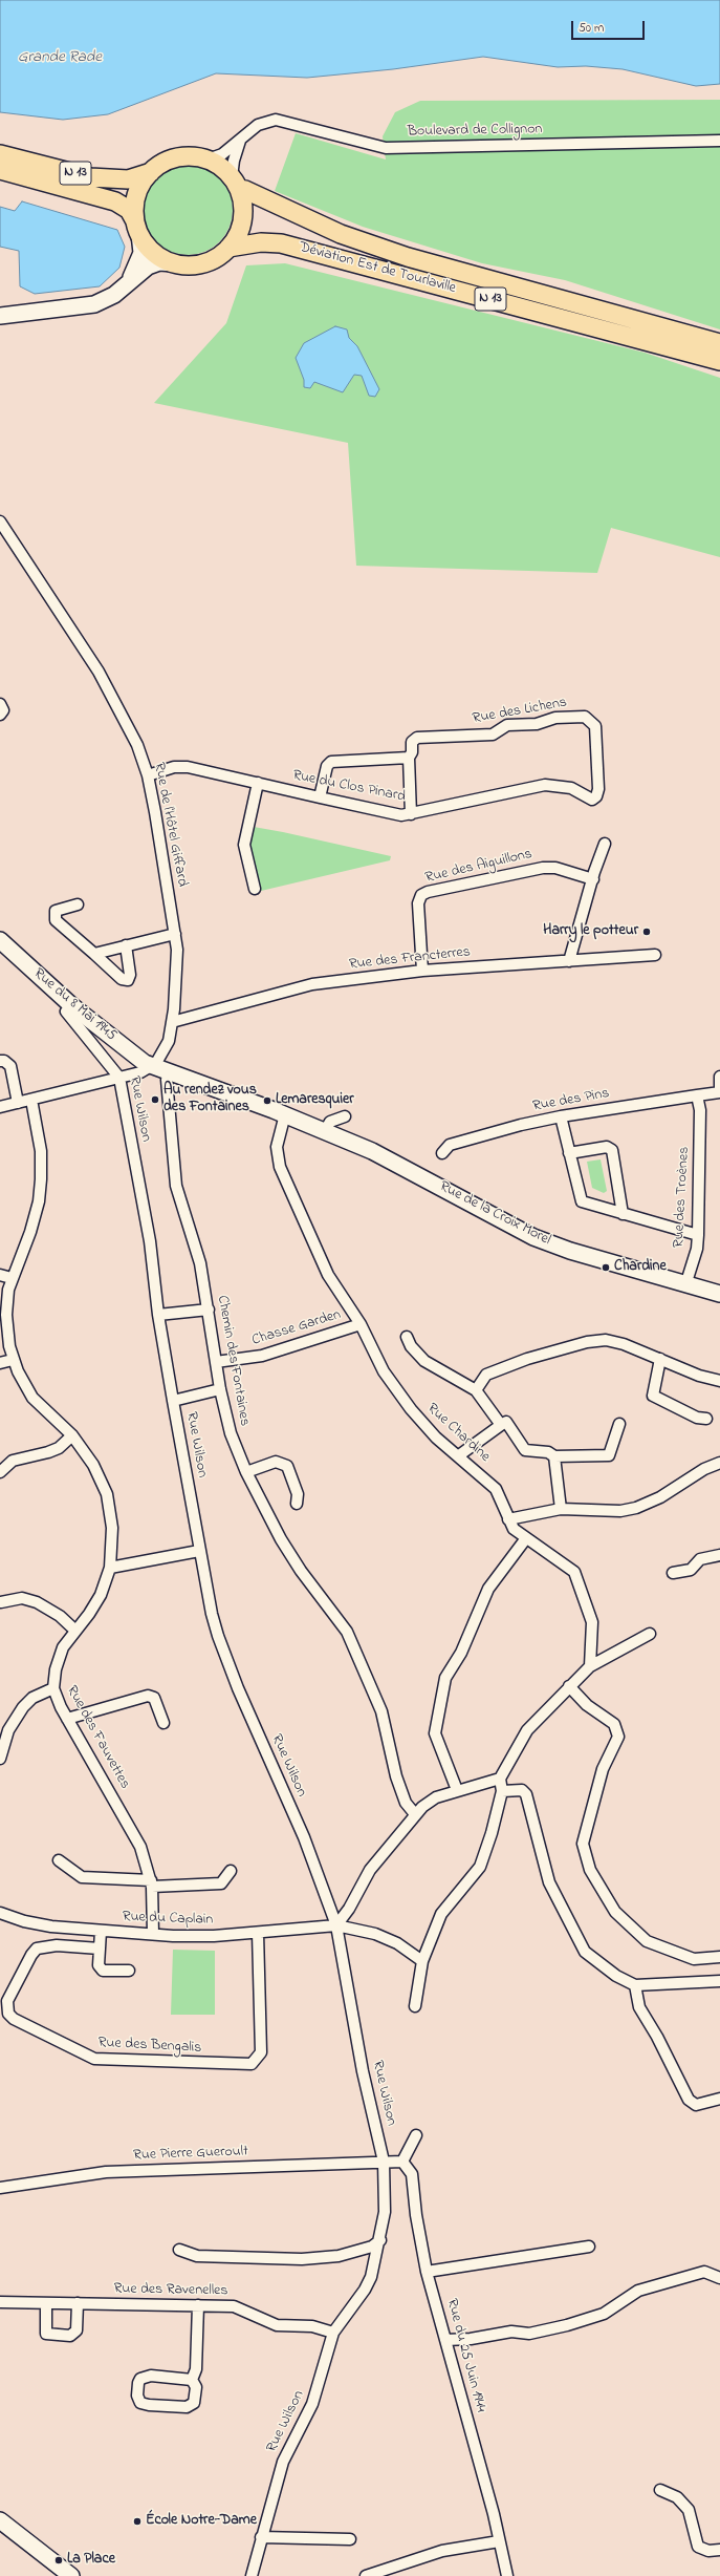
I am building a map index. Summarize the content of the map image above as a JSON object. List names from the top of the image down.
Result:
{
  "streets": {
    "highway": ["N 13", "Déviation Est de Tourlaville"],
    "main road": ["Rue du 8 Mai 1945", "Rue de la Croix Morel"],
    "street": [
      "Boulevard de Collignon",
      "Rue des Lichens",
      "Rue du Clos Pinard",
      "Rue de l'Hôtel Giffard",
      "Rue des Aiguillons",
      "Rue des Francterres",
      "Rue des Pins",
      "Rue Wilson",
      "Rue des Troènes",
      "Chasse Garden",
      "Chemin des Fontaines",
      "Rue Chardine",
      "Rue des Fauvettes",
      "Rue du Caplain",
      "Rue des Bengalis",
      "Rue Pierre Gueroult",
      "Rue des Ravenelles",
      "Rue du 25 Juin 1944"
    ]
  },
  "crossings": [
    ["Boulevard de Collignon", "N 13"],
    ["Boulevard de Collignon", "Déviation Est de Tourlaville"],
    ["N 13", "Déviation Est de Tourlaville"],
    ["Rue des Lichens", "Rue du Clos Pinard"],
    ["Rue du Clos Pinard", "Rue de l'Hôtel Giffard"],
    ["Rue de l'Hôtel Giffard", "Rue des Francterres"],
    ["Rue de l'Hôtel Giffard", "Rue du 8 Mai 1945"],
    ["Rue de l'Hôtel Giffard", "Rue de la Croix Morel"],
    ["Rue des Aiguillons", "Rue des Francterres"],
    ["Rue du 8 Mai 1945", "Rue Wilson"],
    ["Rue du 8 Mai 1945", "Rue de la Croix Morel"],
    ["Rue des Pins", "Rue des Troènes"],
    ["Rue Wilson", "Rue du Caplain"],
    ["Rue Wilson", "Rue Pierre Gueroult"],
    ["Rue Wilson", "Rue des Ravenelles"],
    ["Rue des Troènes", "Rue de la Croix Morel"],
    ["Rue de la Croix Morel", "Chemin des Fontaines"],
    ["Rue de la Croix Morel", "Rue Chardine"],
    ["Chasse Garden", "Chemin des Fontaines"],
    ["Chasse Garden", "Rue Chardine"],
    ["Rue des Fauvettes", "Rue du Caplain"],
    ["Rue du Caplain", "Rue des Bengalis"]
  ],
  "water": ["Grande Rade"],
  "places": [
    "Harry le potteur",
    "Au rendez vous des Fontaines",
    "Lemaresquier",
    "Chardine",
    "École Notre-Dame",
    "La Place"
  ],
  "scale_bar": "50 m"
}
